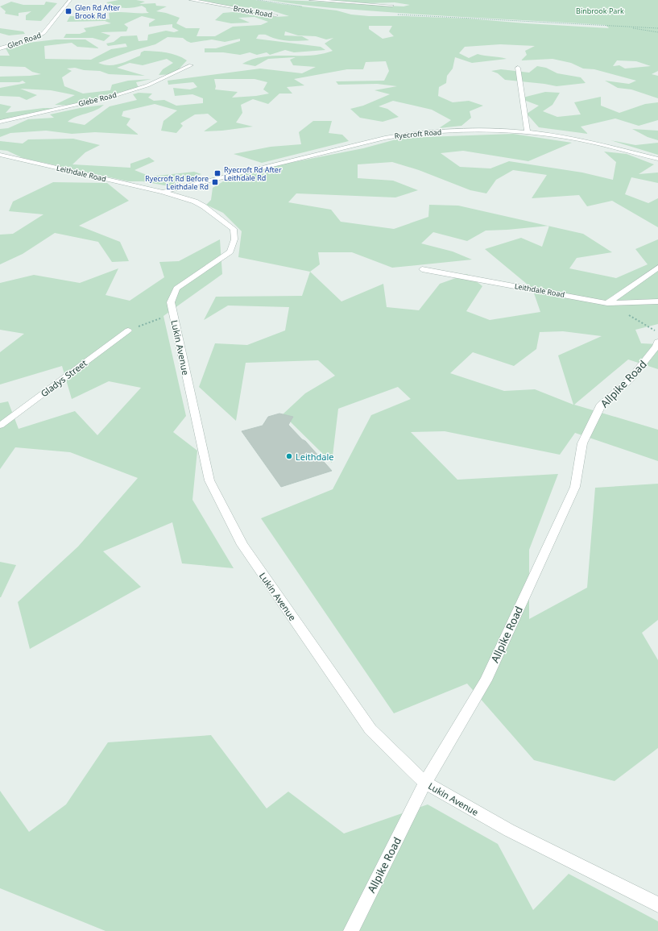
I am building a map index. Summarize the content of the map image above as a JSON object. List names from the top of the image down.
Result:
{
  "streets": {
    "street": [
      "Brook Road",
      "Glen Road",
      "Glebe Road",
      "Ryecroft Road",
      "Leithdale Road",
      "Lukin Avenue",
      "Gladys Street",
      "Allpike Road"
    ]
  },
  "crossings": [
    ["Ryecroft Road", "Leithdale Road"],
    ["Ryecroft Road", "Lukin Avenue"],
    ["Leithdale Road", "Lukin Avenue"],
    ["Lukin Avenue", "Allpike Road"]
  ],
  "parks": ["Binbrook Park"],
  "places": {
    "transit": ["Glen Rd After Brook Rd", "Ryecroft Rd After Leithdale Rd", "Ryecroft Rd Before Leithdale Rd"],
    "other": ["Leithdale"]
  }
}
